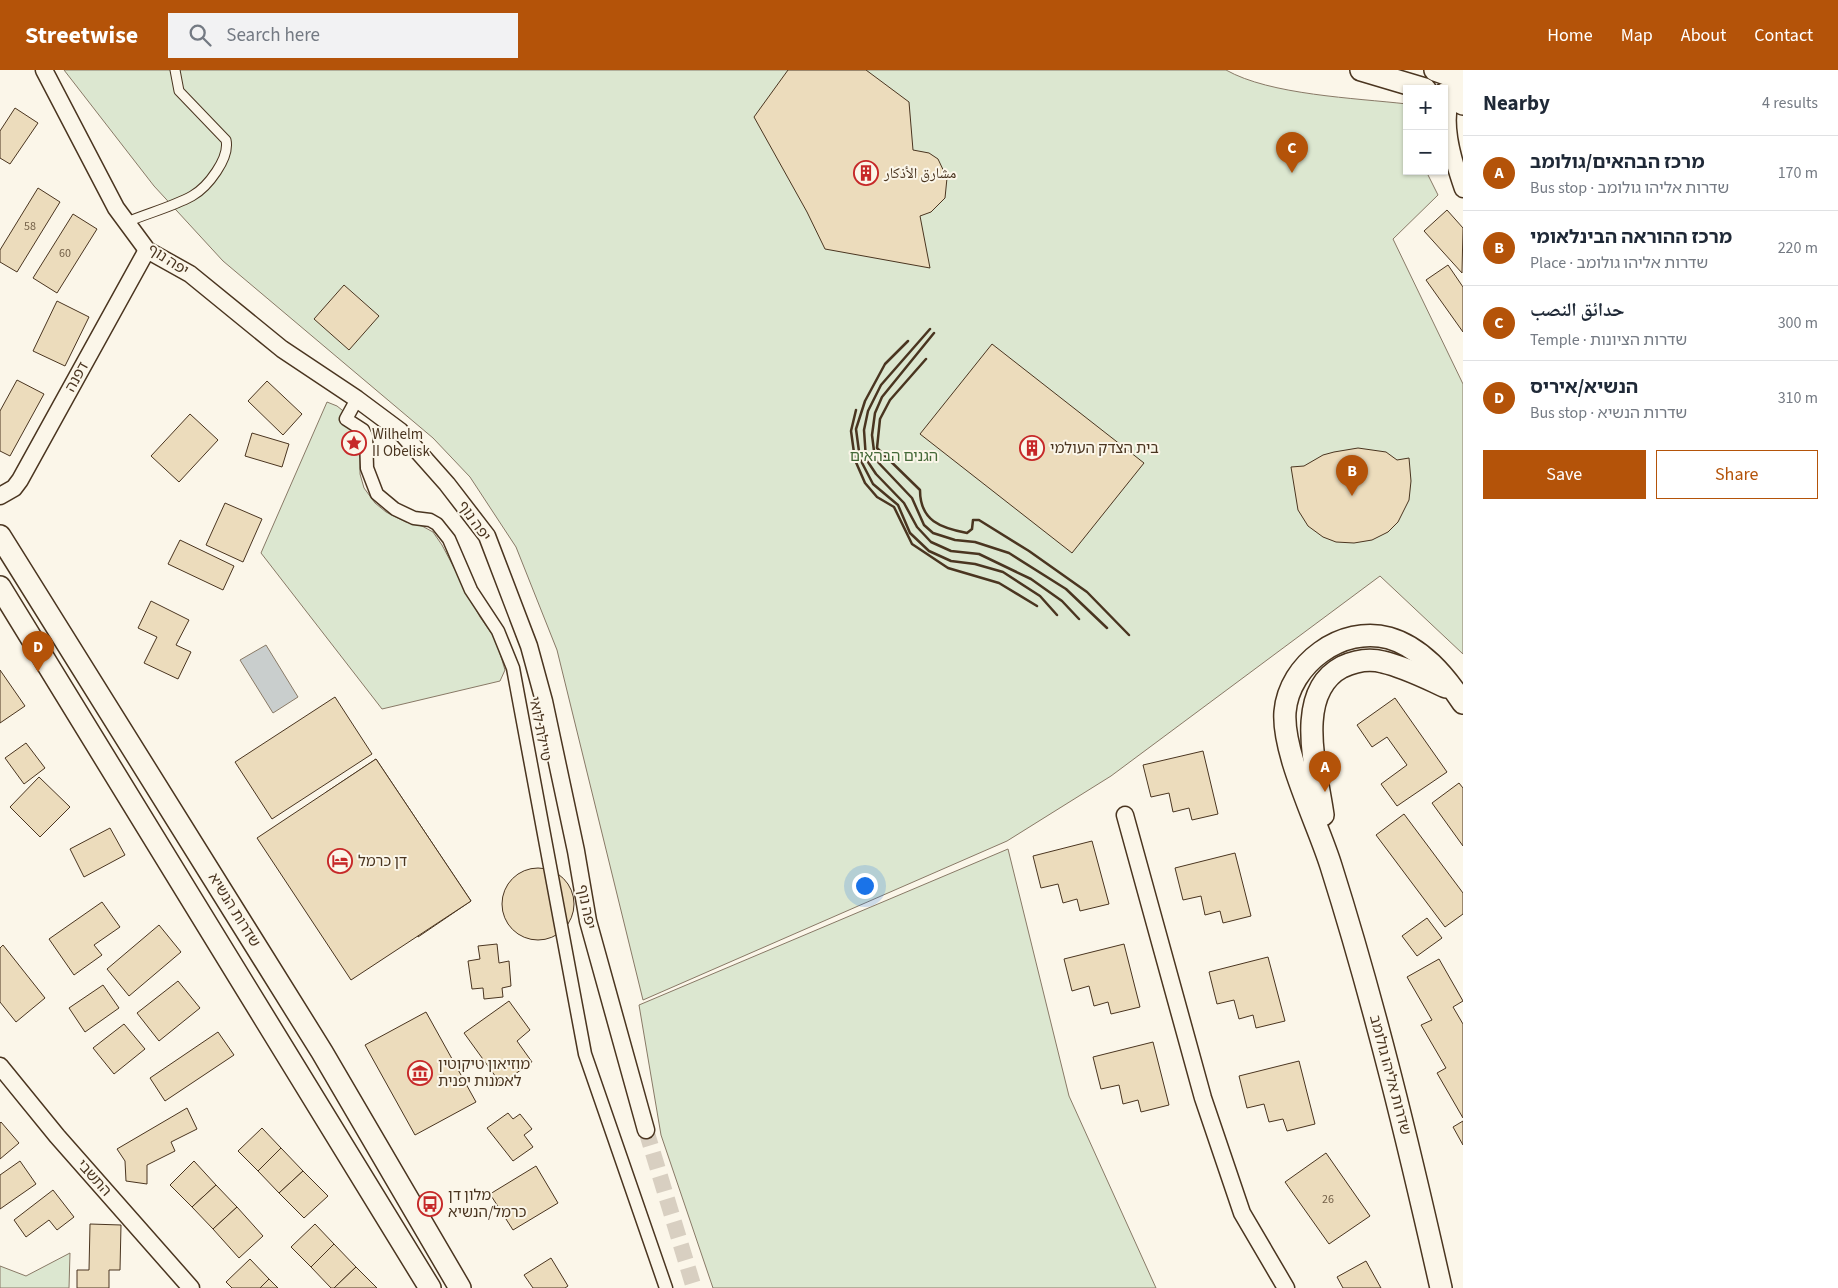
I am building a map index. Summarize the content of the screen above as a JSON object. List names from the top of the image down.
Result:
{
  "streets": {
    "street": [
      "יפה נוף",
      "דפנה",
      "טיילת לואי",
      "שדרות הנשיא",
      "שדרות אליהו גולומב",
      "התשבי"
    ]
  },
  "crossings": [
    ["יפה נוף", "דפנה"],
    ["יפה נוף", "טיילת לואי"]
  ],
  "parks": ["הגנים הבהאים"],
  "places": {
    "building": ["مشارق الأذكار", "בית הצדק העולמי"],
    "place": ["Wilhelm II Obelisk"],
    "hotel": ["דן כרמל"],
    "museum": ["מוזיאון טיקוטין לאמנות יפנית"],
    "bus stop": ["מלון דן כרמל/הנשיא"]
  },
  "house_numbers": ["58", "60", "26"],
  "page": {
    "header": "Streetwise",
    "search": "Search here",
    "nav": [
      "Home",
      "Map",
      "About",
      "Contact"
    ],
    "heading": ["Nearby", "4 results"],
    "map_buttons": ["+", "−"],
    "pins": [
      "C",
      "B",
      "D",
      "A"
    ],
    "list": [
      {
        "mark": "A",
        "name": "מרכז הבהאים/גולומב",
        "note": "Bus stop · שדרות אליהו גולומב",
        "value": "170 m"
      },
      {
        "mark": "B",
        "name": "מרכז ההוראה הבינלאומי",
        "note": "Place · שדרות אליהו גולומב",
        "value": "220 m"
      },
      {
        "mark": "C",
        "name": "حدائق النصب",
        "note": "Temple · שדרות הציונות",
        "value": "300 m"
      },
      {
        "mark": "D",
        "name": "הנשיא/איריס",
        "note": "Bus stop · שדרות הנשיא",
        "value": "310 m"
      }
    ],
    "buttons": ["Save", "Share"]
  }
}
